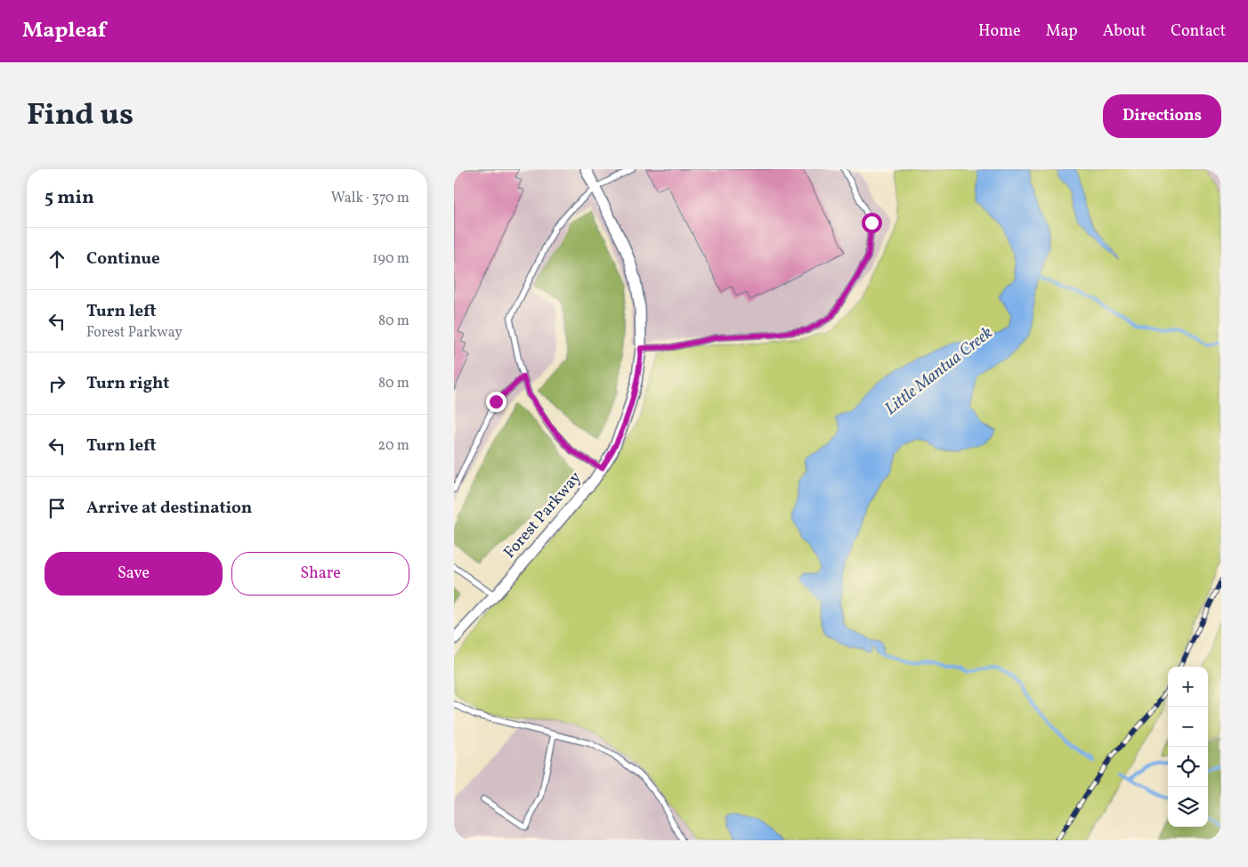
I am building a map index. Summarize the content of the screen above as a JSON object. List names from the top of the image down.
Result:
{
  "streets": {
    "street": ["Forest Parkway"]
  },
  "water": ["Little Mantua Creek"],
  "page": {
    "header": "Mapleaf",
    "nav": [
      "Home",
      "Map",
      "About",
      "Contact"
    ],
    "title": "Find us",
    "buttons": [
      "Directions",
      ["Save", "Share"]
    ],
    "heading": ["5 min", "Walk · 370 m"],
    "list": [
      ["Continue", "190 m"],
      ["Turn left", "Forest Parkway", "80 m"],
      ["Turn right", "80 m"],
      ["Turn left", "20 m"],
      "Arrive at destination"
    ],
    "map_buttons": ["+", "−"]
  }
}
